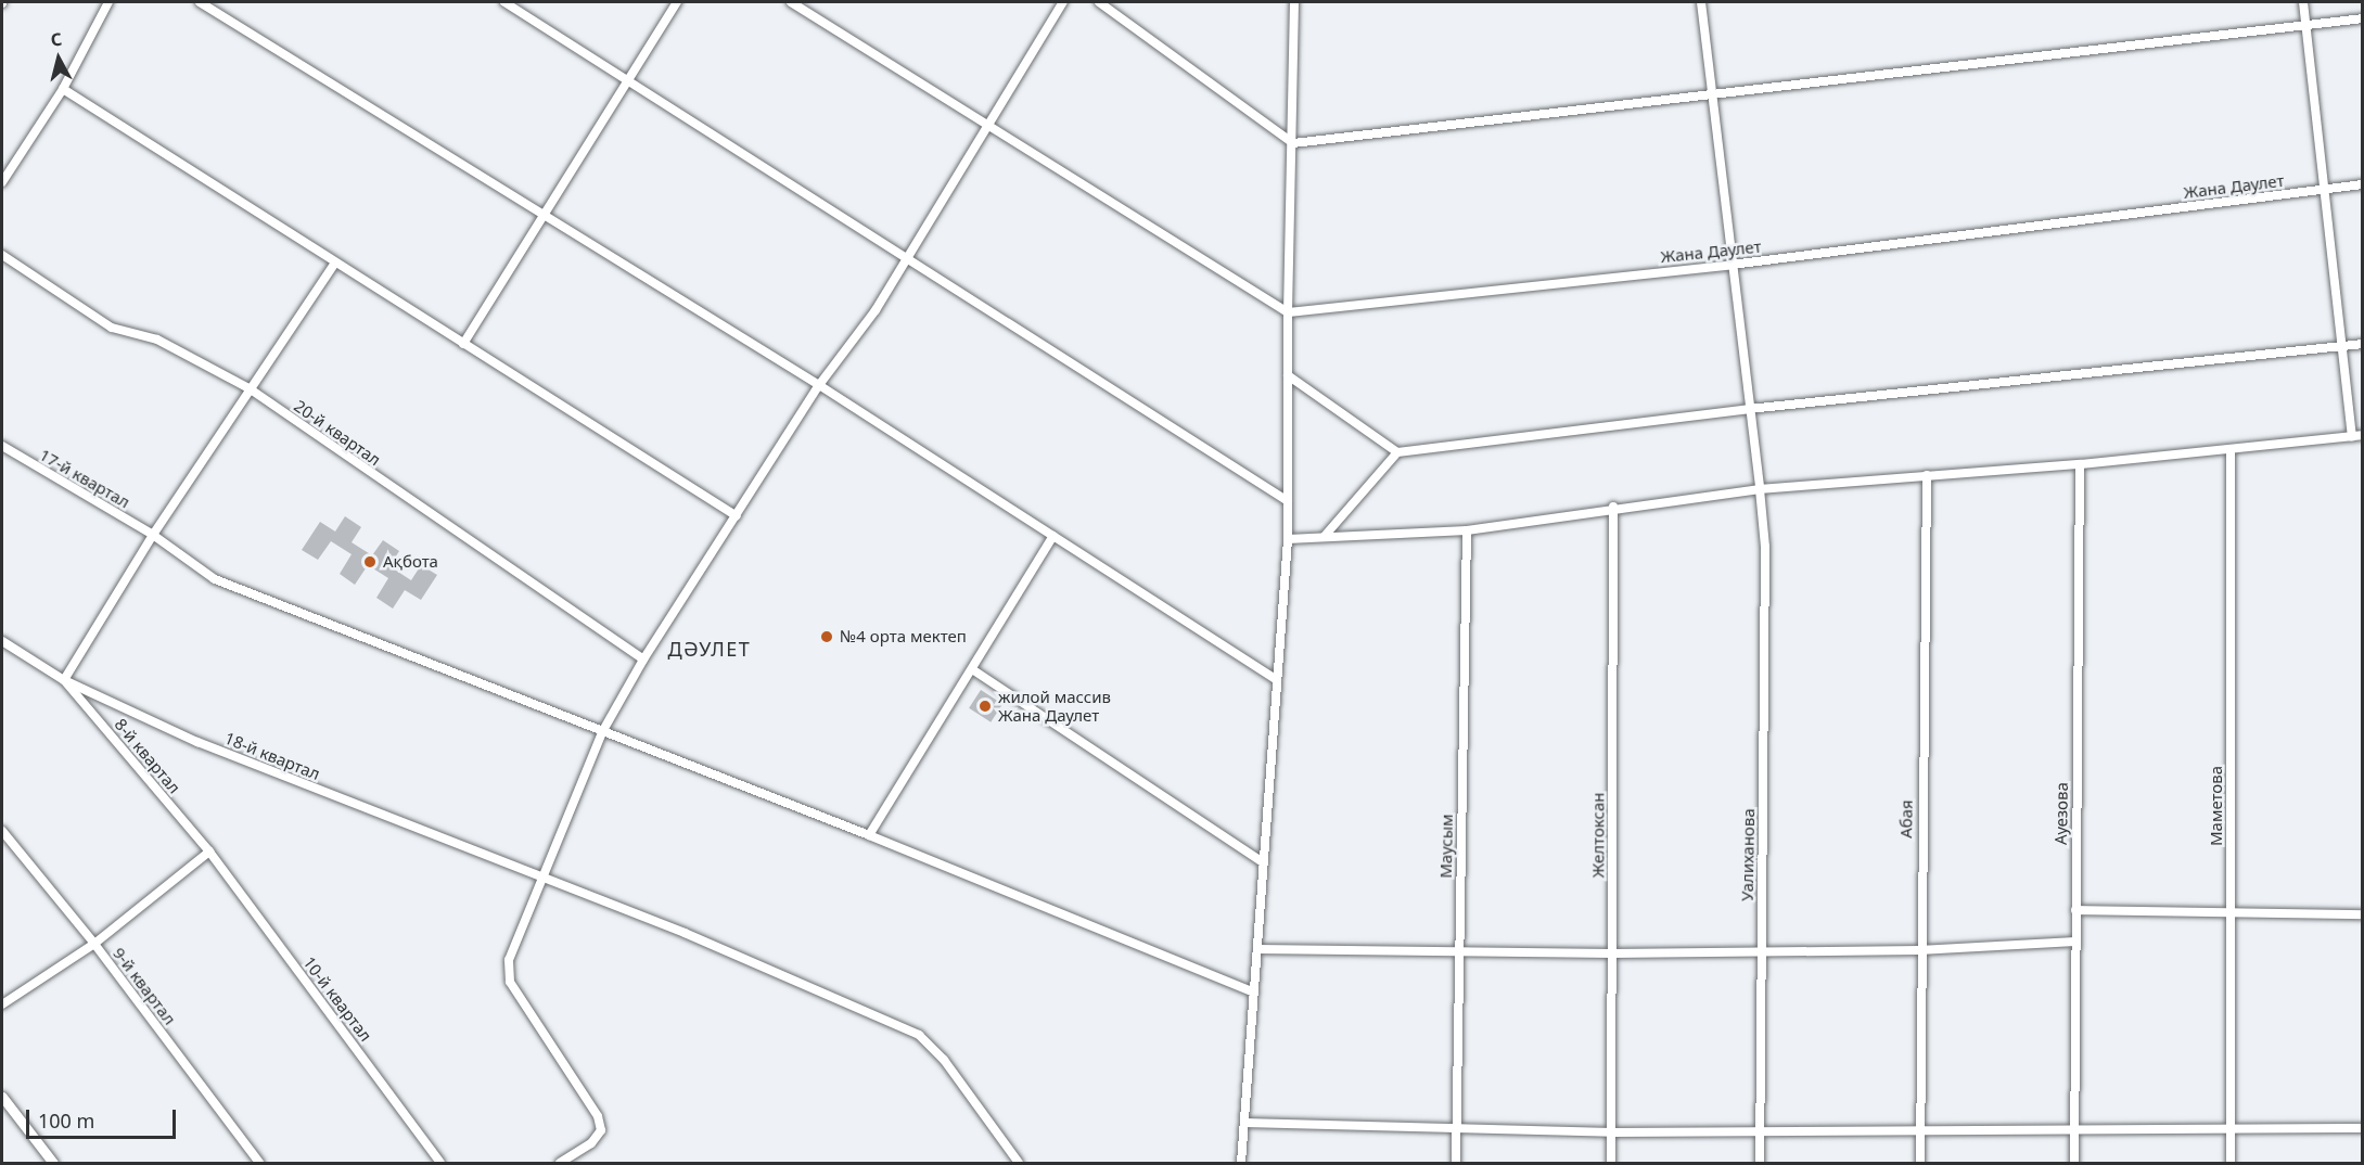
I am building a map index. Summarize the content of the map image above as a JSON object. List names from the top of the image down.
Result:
{
  "streets": {
    "street": [
      "Жана Даулет",
      "20-й квартал",
      "17-й квартал",
      "8-й квартал",
      "18-й квартал",
      "Маметова",
      "Ауезова",
      "Абая",
      "Желтоксан",
      "Маусым",
      "Уалиханова",
      "9-й квартал",
      "10-й квартал"
    ]
  },
  "crossings": [
    ["Жана Даулет", "Уалиханова"],
    ["8-й квартал", "18-й квартал"],
    ["8-й квартал", "10-й квартал"]
  ],
  "districts": ["ДӘУЛЕТ"],
  "places": ["Ақбота", "№4 орта мектеп", "жилой массив Жана Даулет"],
  "scale_bar": "100 m",
  "north": "top"
}
